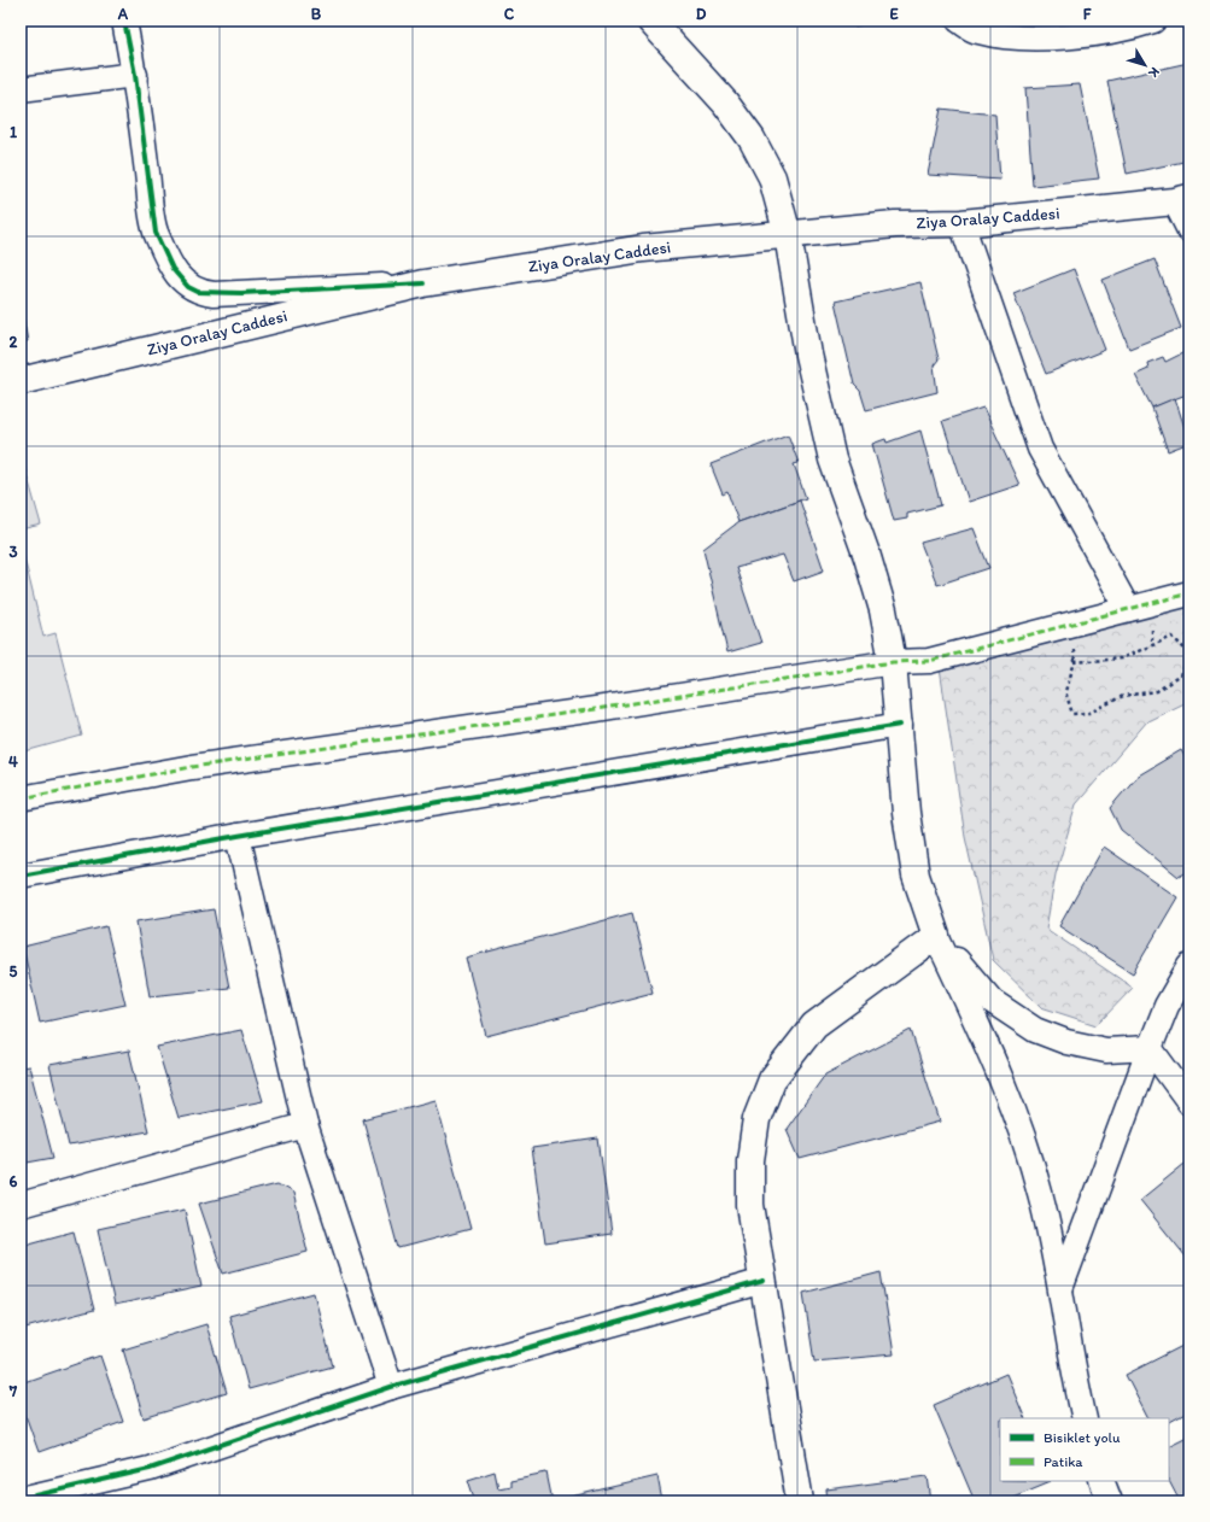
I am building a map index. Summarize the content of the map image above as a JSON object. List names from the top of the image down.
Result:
{
  "streets": {
    "main road": ["Ziya Oralay Caddesi"]
  },
  "legend": ["Bisiklet yolu", "Patika"],
  "north": "bottom right",
  "grid": {
    "columns": [
      "A",
      "B",
      "C",
      "D",
      "E",
      "F"
    ],
    "rows": [
      "1",
      "2",
      "3",
      "4",
      "5",
      "6",
      "7"
    ]
  }
}
